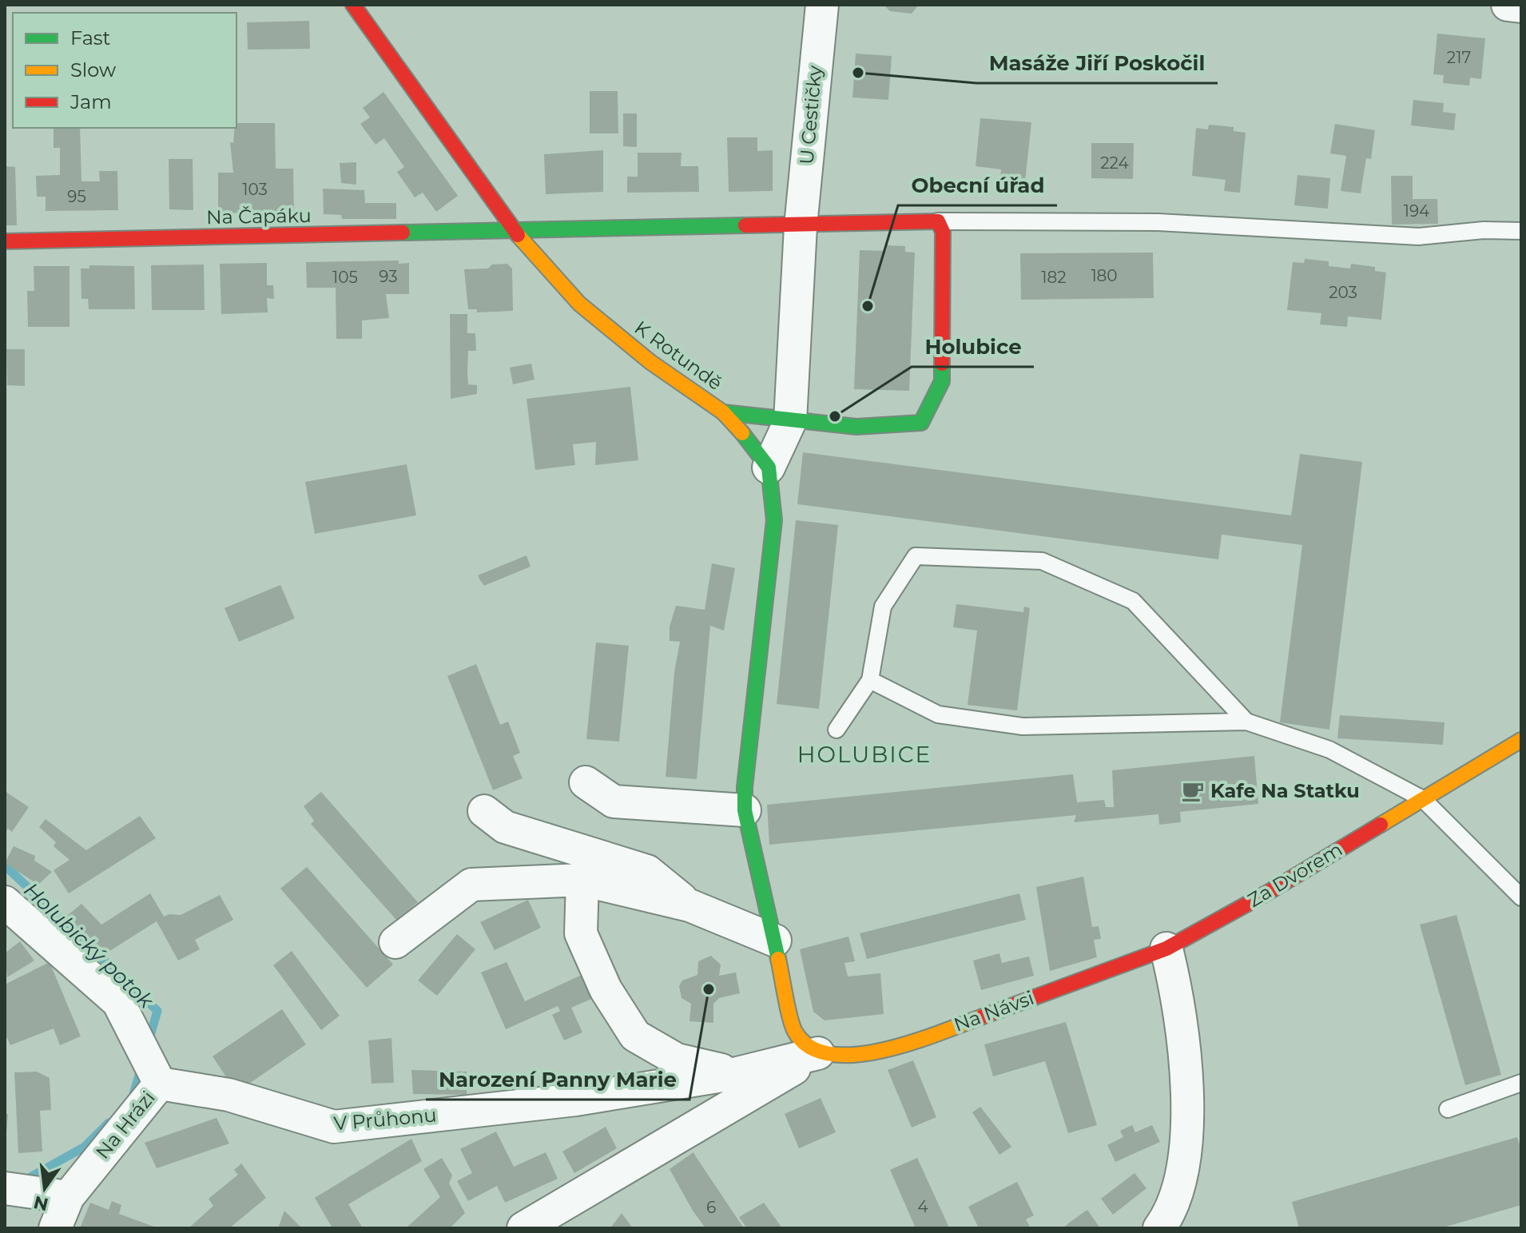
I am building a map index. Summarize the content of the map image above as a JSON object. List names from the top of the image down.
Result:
{
  "streets": {
    "street": [
      "U Cestičky",
      "Na Čapáku",
      "K Rotundě",
      "Za Dvorem",
      "Na Návsi",
      "V Průhonu",
      "Na Hrázi"
    ]
  },
  "crossings": [
    ["U Cestičky", "Na Čapáku"],
    ["Na Čapáku", "K Rotundě"],
    ["Za Dvorem", "Na Návsi"],
    ["Na Návsi", "V Průhonu"],
    ["V Průhonu", "Na Hrázi"]
  ],
  "districts": ["HOLUBICE"],
  "water": ["Holubický potok"],
  "places": {
    "other": [
      "Masáže Jiří Poskočil",
      "Obecní úřad",
      "Holubice",
      "Narození Panny Marie"
    ],
    "cafe": ["Kafe Na Statku"]
  },
  "house_numbers": [
    "217",
    "224",
    "103",
    "95",
    "194",
    "180",
    "93",
    "105",
    "182",
    "203",
    "4",
    "6"
  ],
  "legend": ["Fast", "Slow", "Jam"],
  "north": "bottom"
}
